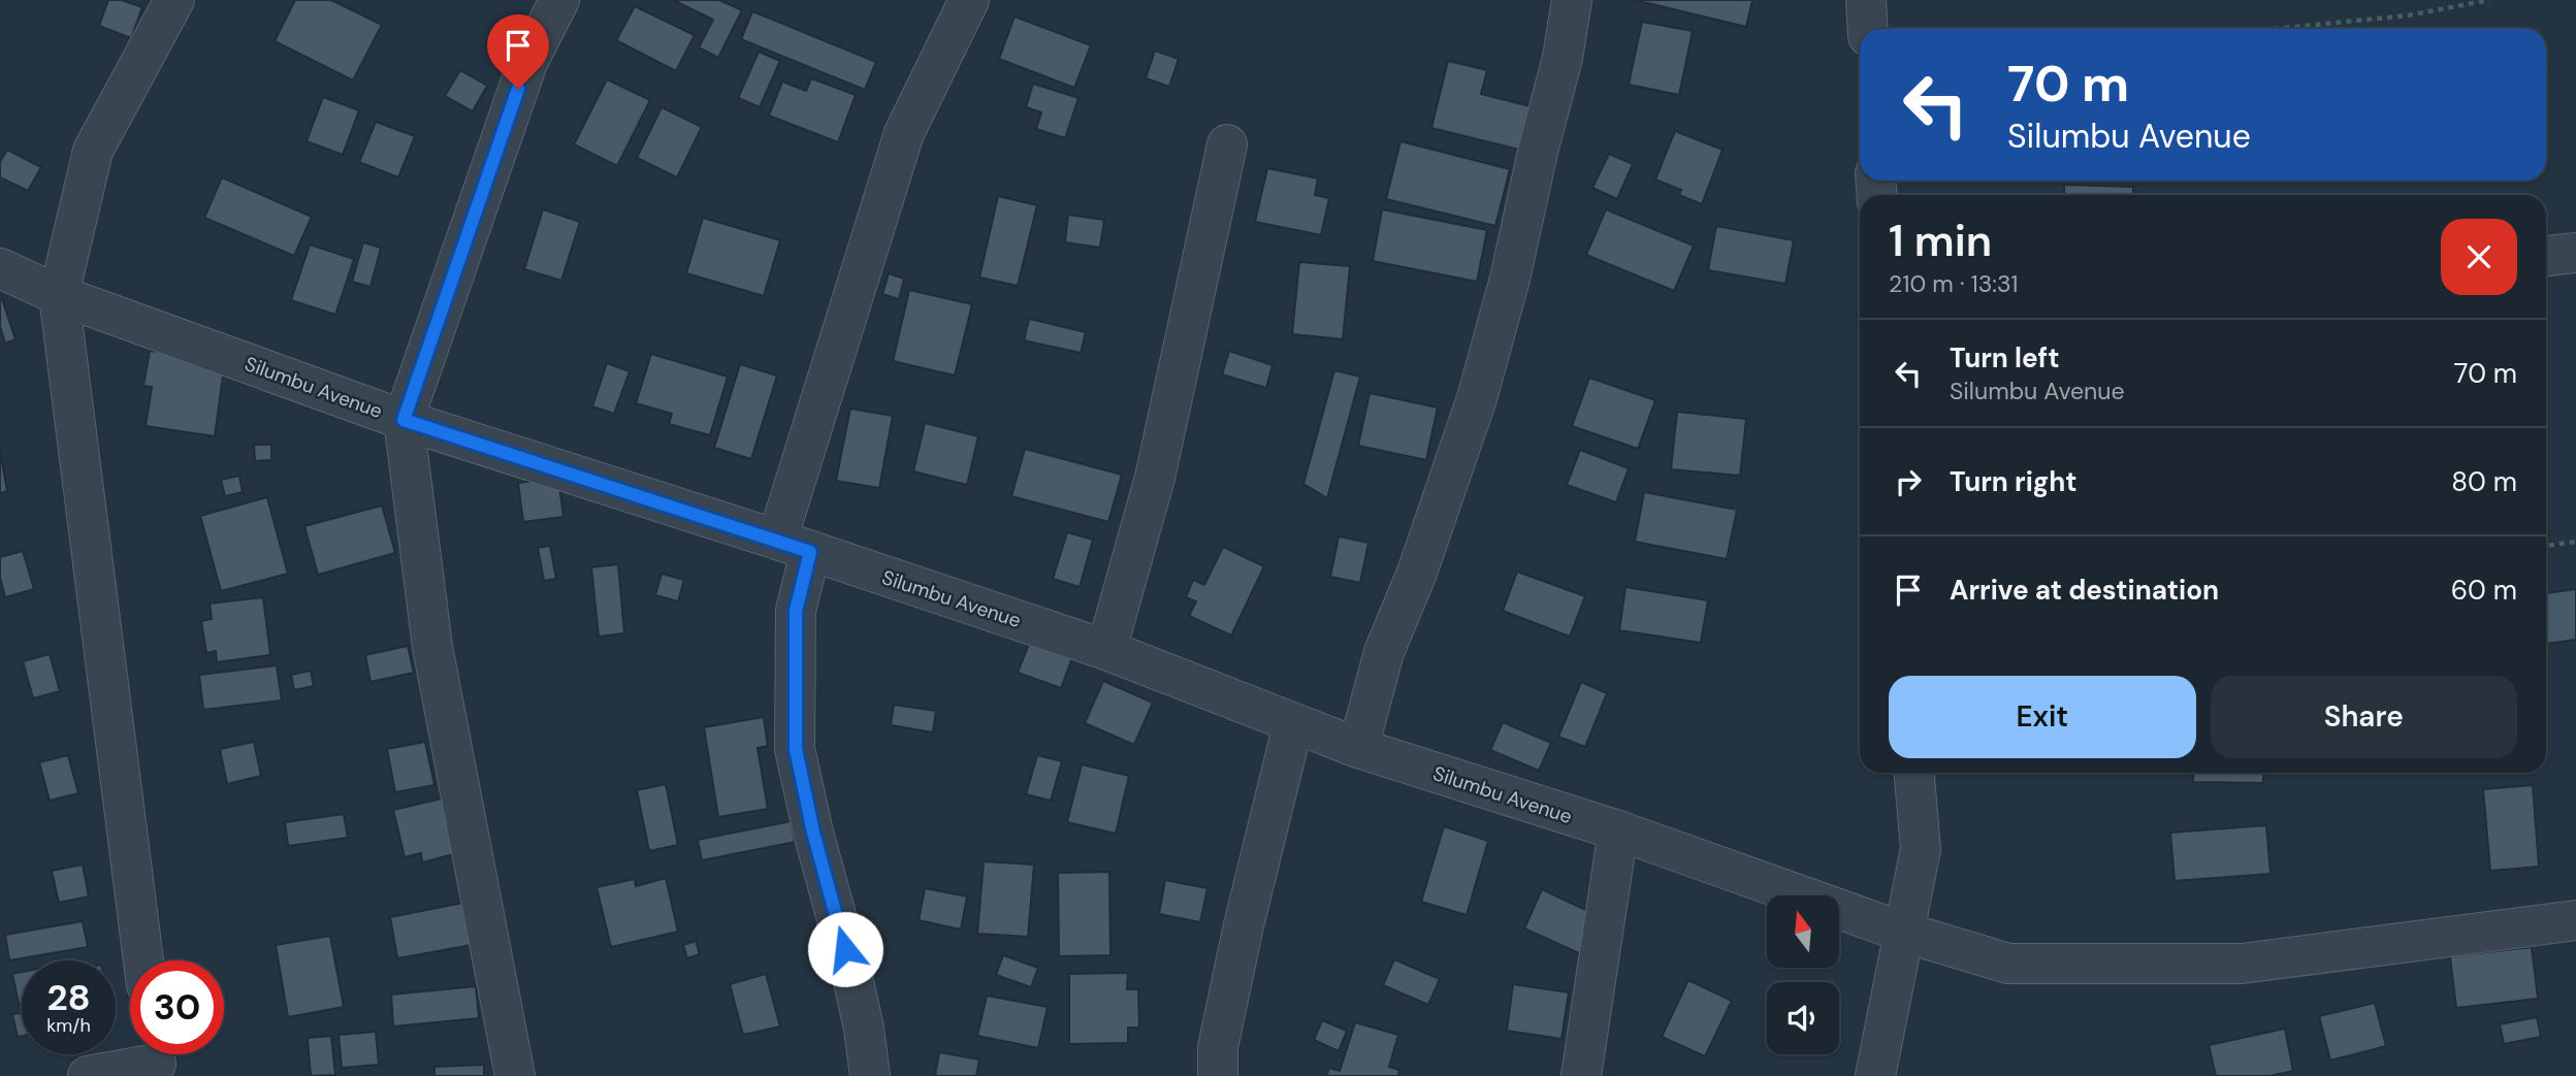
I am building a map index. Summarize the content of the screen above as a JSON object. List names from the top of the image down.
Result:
{
  "streets": {
    "street": ["Silumbu Avenue"]
  },
  "north": "top",
  "page": {
    "turn": ["70 m", "Silumbu Avenue"],
    "heading": ["1 min", "210 m · 13:31"],
    "list": [
      {
        "name": "Turn left",
        "note": "Silumbu Avenue",
        "value": "70 m"
      },
      {
        "name": "Turn right",
        "value": "80 m"
      },
      {
        "name": "Arrive at destination",
        "value": "60 m"
      }
    ],
    "buttons": ["Exit", "Share"],
    "speed": "28 km/h",
    "limit": "30"
  }
}
